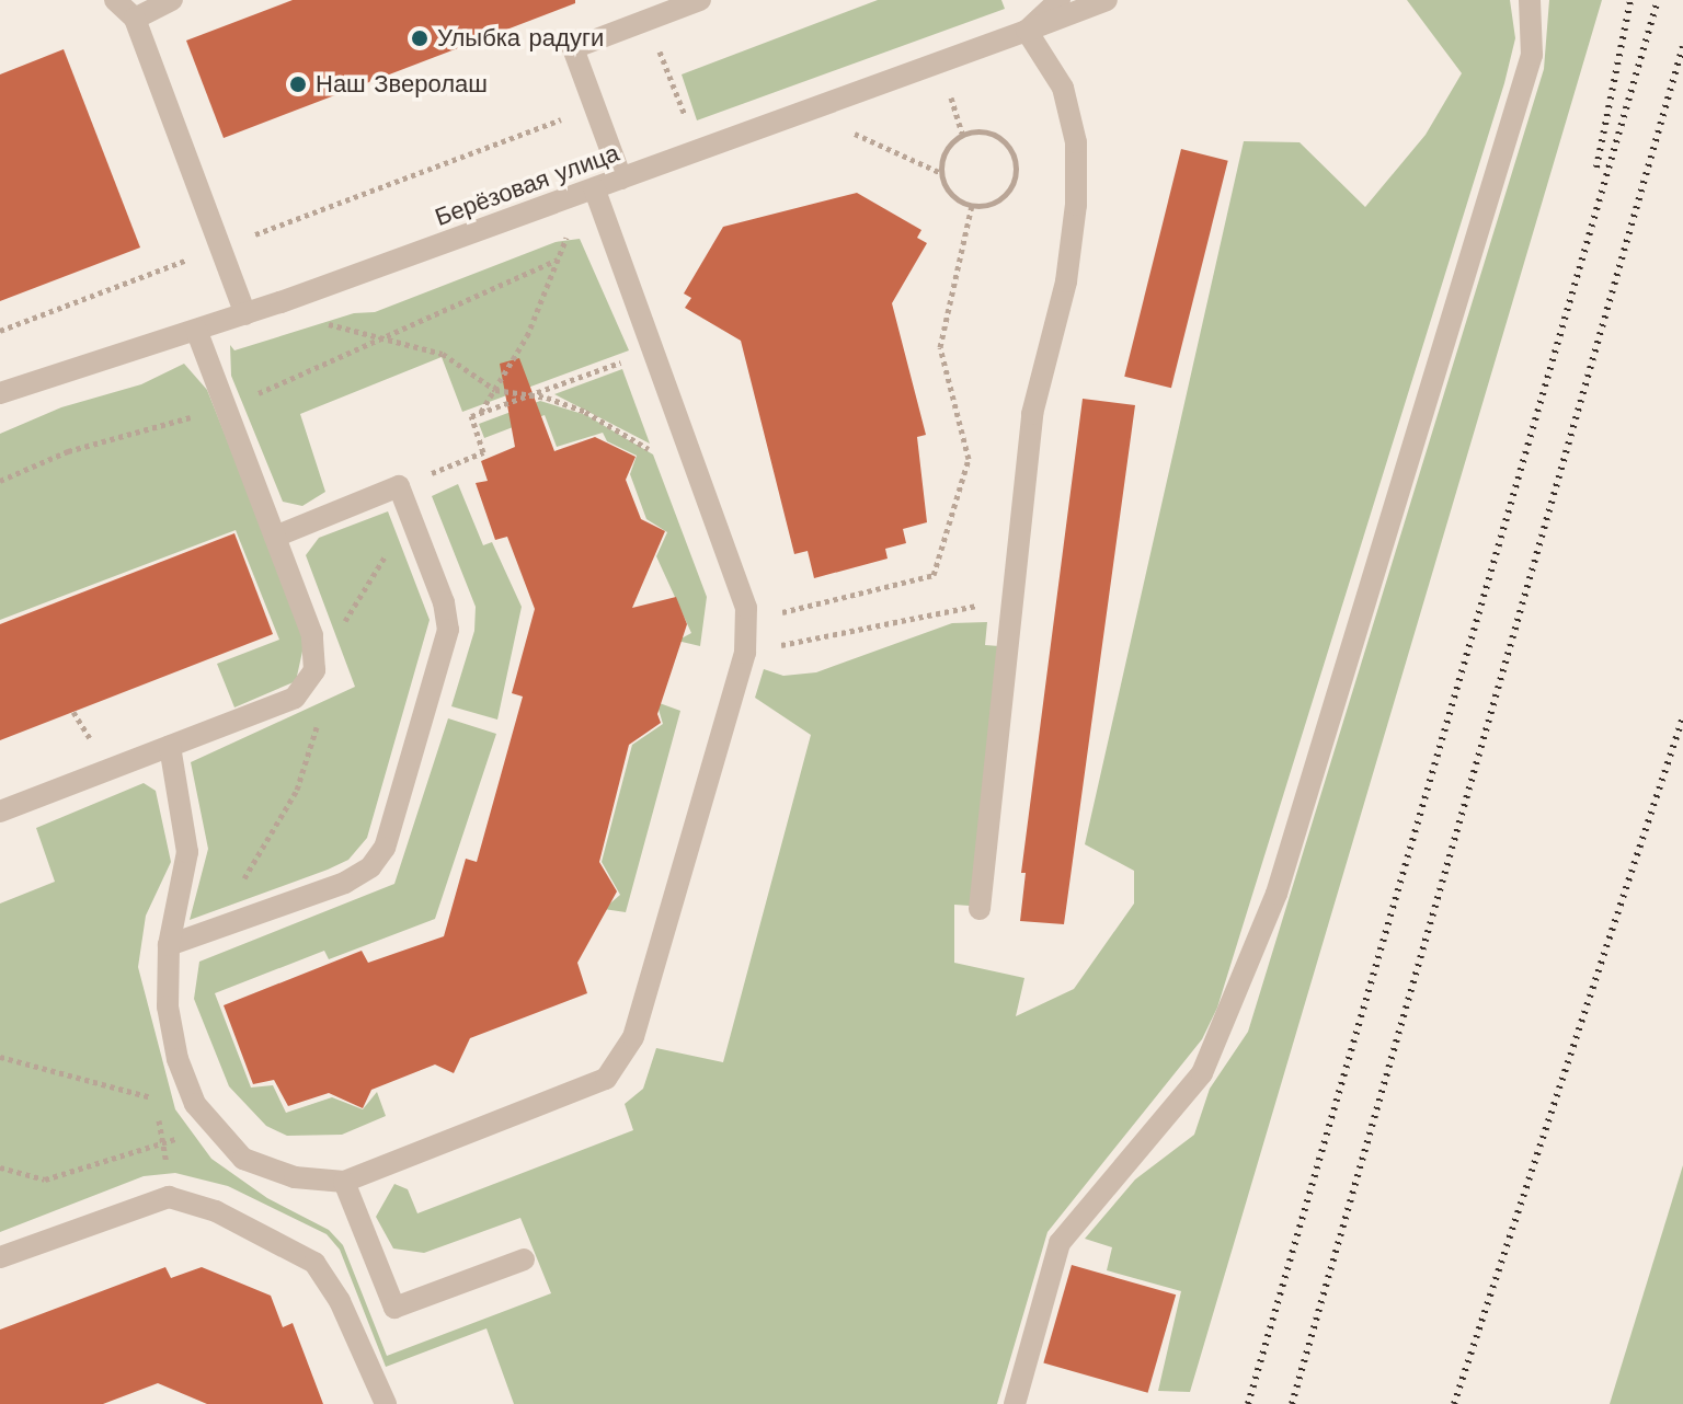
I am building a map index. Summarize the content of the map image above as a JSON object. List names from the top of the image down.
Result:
{
  "streets": {
    "street": ["Берёзовая улица"]
  },
  "places": ["Улыбка радуги", "Наш Зверолаш"]
}
